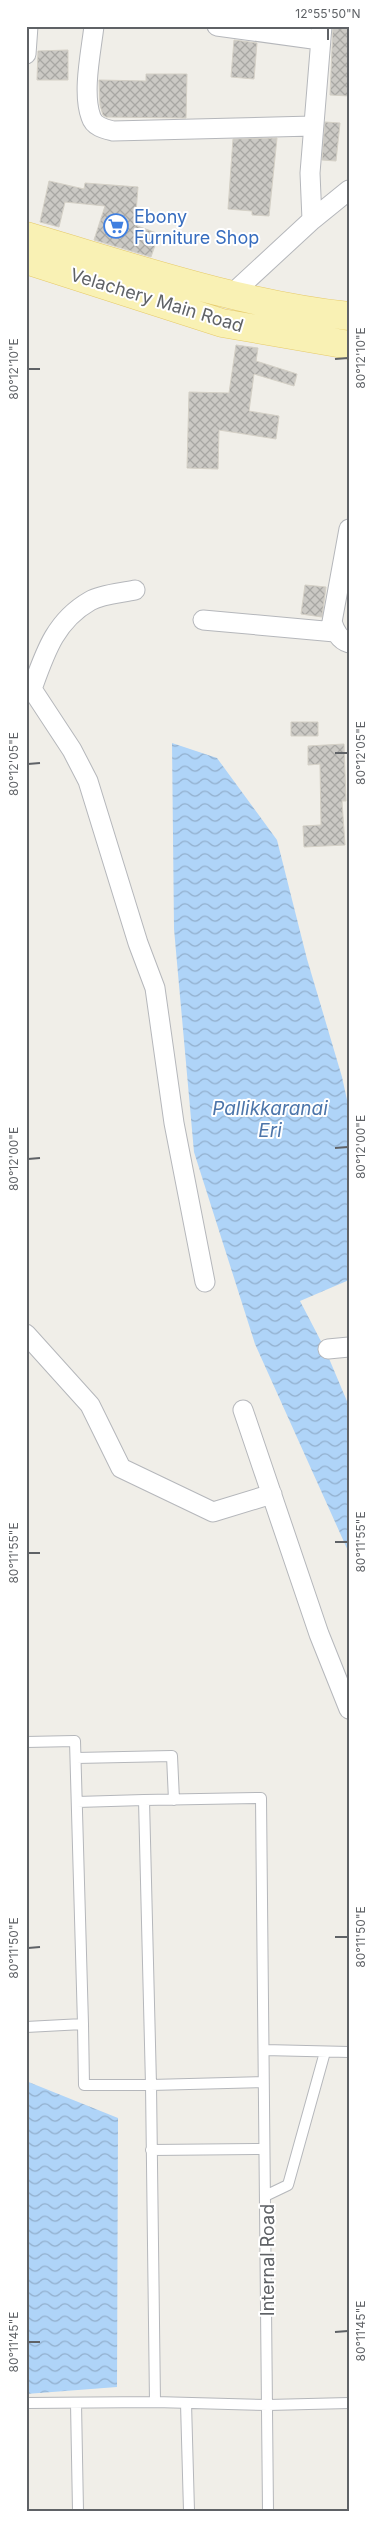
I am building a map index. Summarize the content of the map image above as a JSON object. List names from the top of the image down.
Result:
{
  "streets": {
    "main road": ["Velachery Main Road"],
    "lane": ["Internal Road"]
  },
  "water": ["Pallikkaranai Eri"],
  "places": {
    "supermarket": ["Ebony Furniture Shop"]
  },
  "coordinates": [
    "12°55'50\"N",
    "80°12'10\"E",
    "80°12'05\"E",
    "80°12'00\"E",
    "80°11'55\"E",
    "80°11'50\"E",
    "80°11'45\"E"
  ]
}
